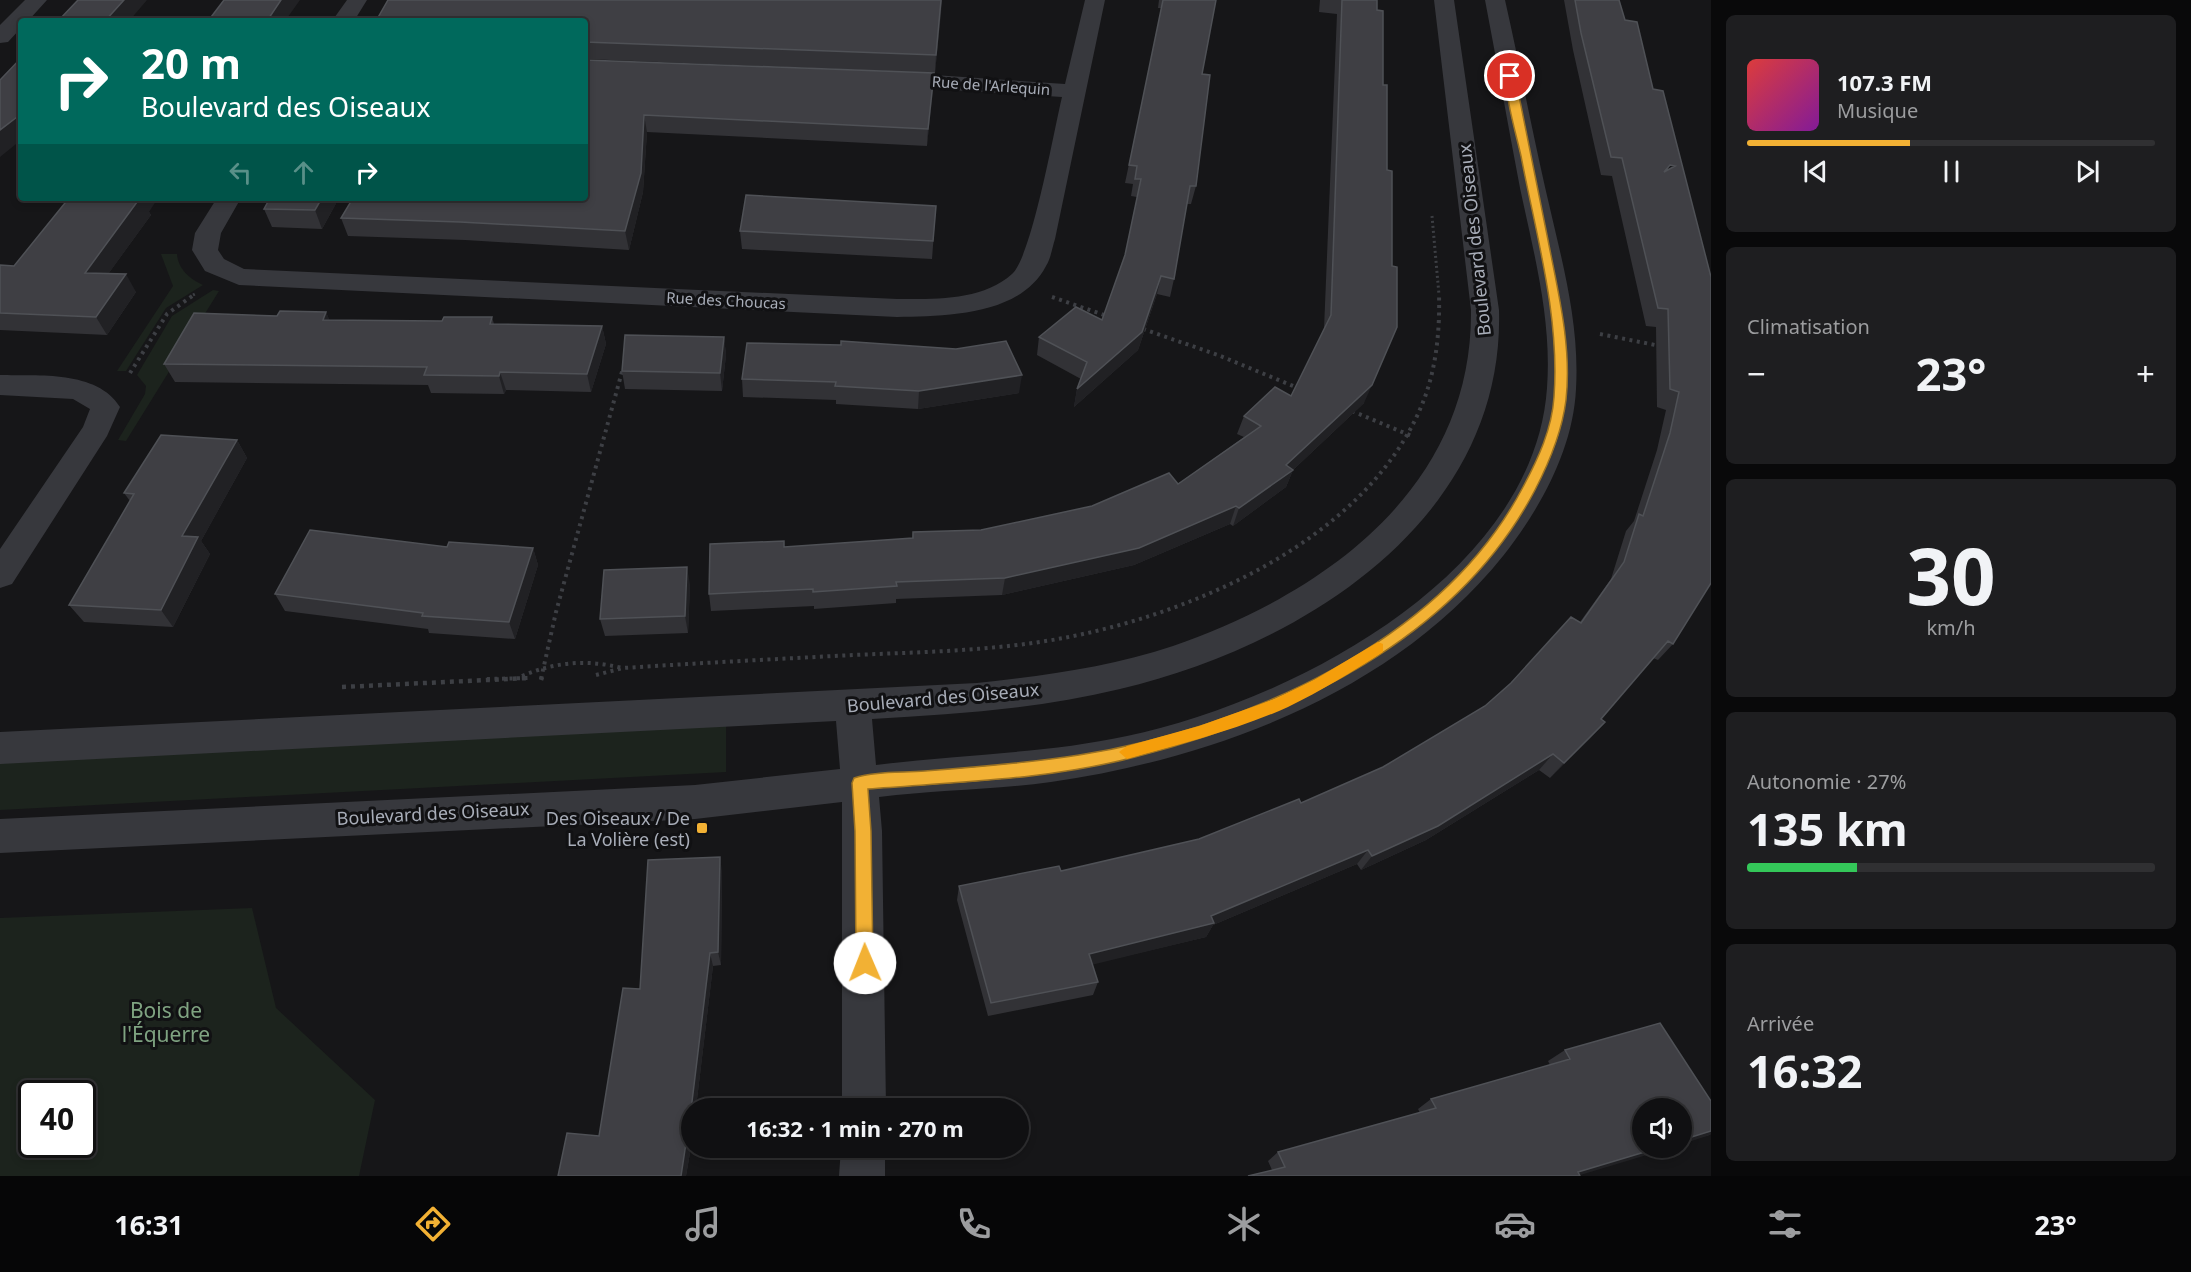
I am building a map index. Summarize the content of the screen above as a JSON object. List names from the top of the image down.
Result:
{
  "streets": {
    "street": ["Rue de l'Arlequin", "Boulevard des Oiseaux", "Rue des Choucas"]
  },
  "crossings": [
    ["Rue de l'Arlequin", "Rue des Choucas"]
  ],
  "parks": ["Bois de l'Équerre"],
  "places": {
    "transit": ["Des Oiseaux / De La Volière (est)"]
  },
  "page": {
    "turn": ["20 m", "Boulevard des Oiseaux"],
    "song": ["107.3 FM", "Musique"],
    "tile": [
      "Climatisation",
      ["30", "km/h"],
      ["Autonomie · 27%", "135 km"],
      ["Arrivée", "16:32"]
    ],
    "heat": ["−", "23°", "+"],
    "limit": "40",
    "trip": "16:32 · 1 min · 270 m",
    "tabs": ["16:31", "23°"]
  }
}
